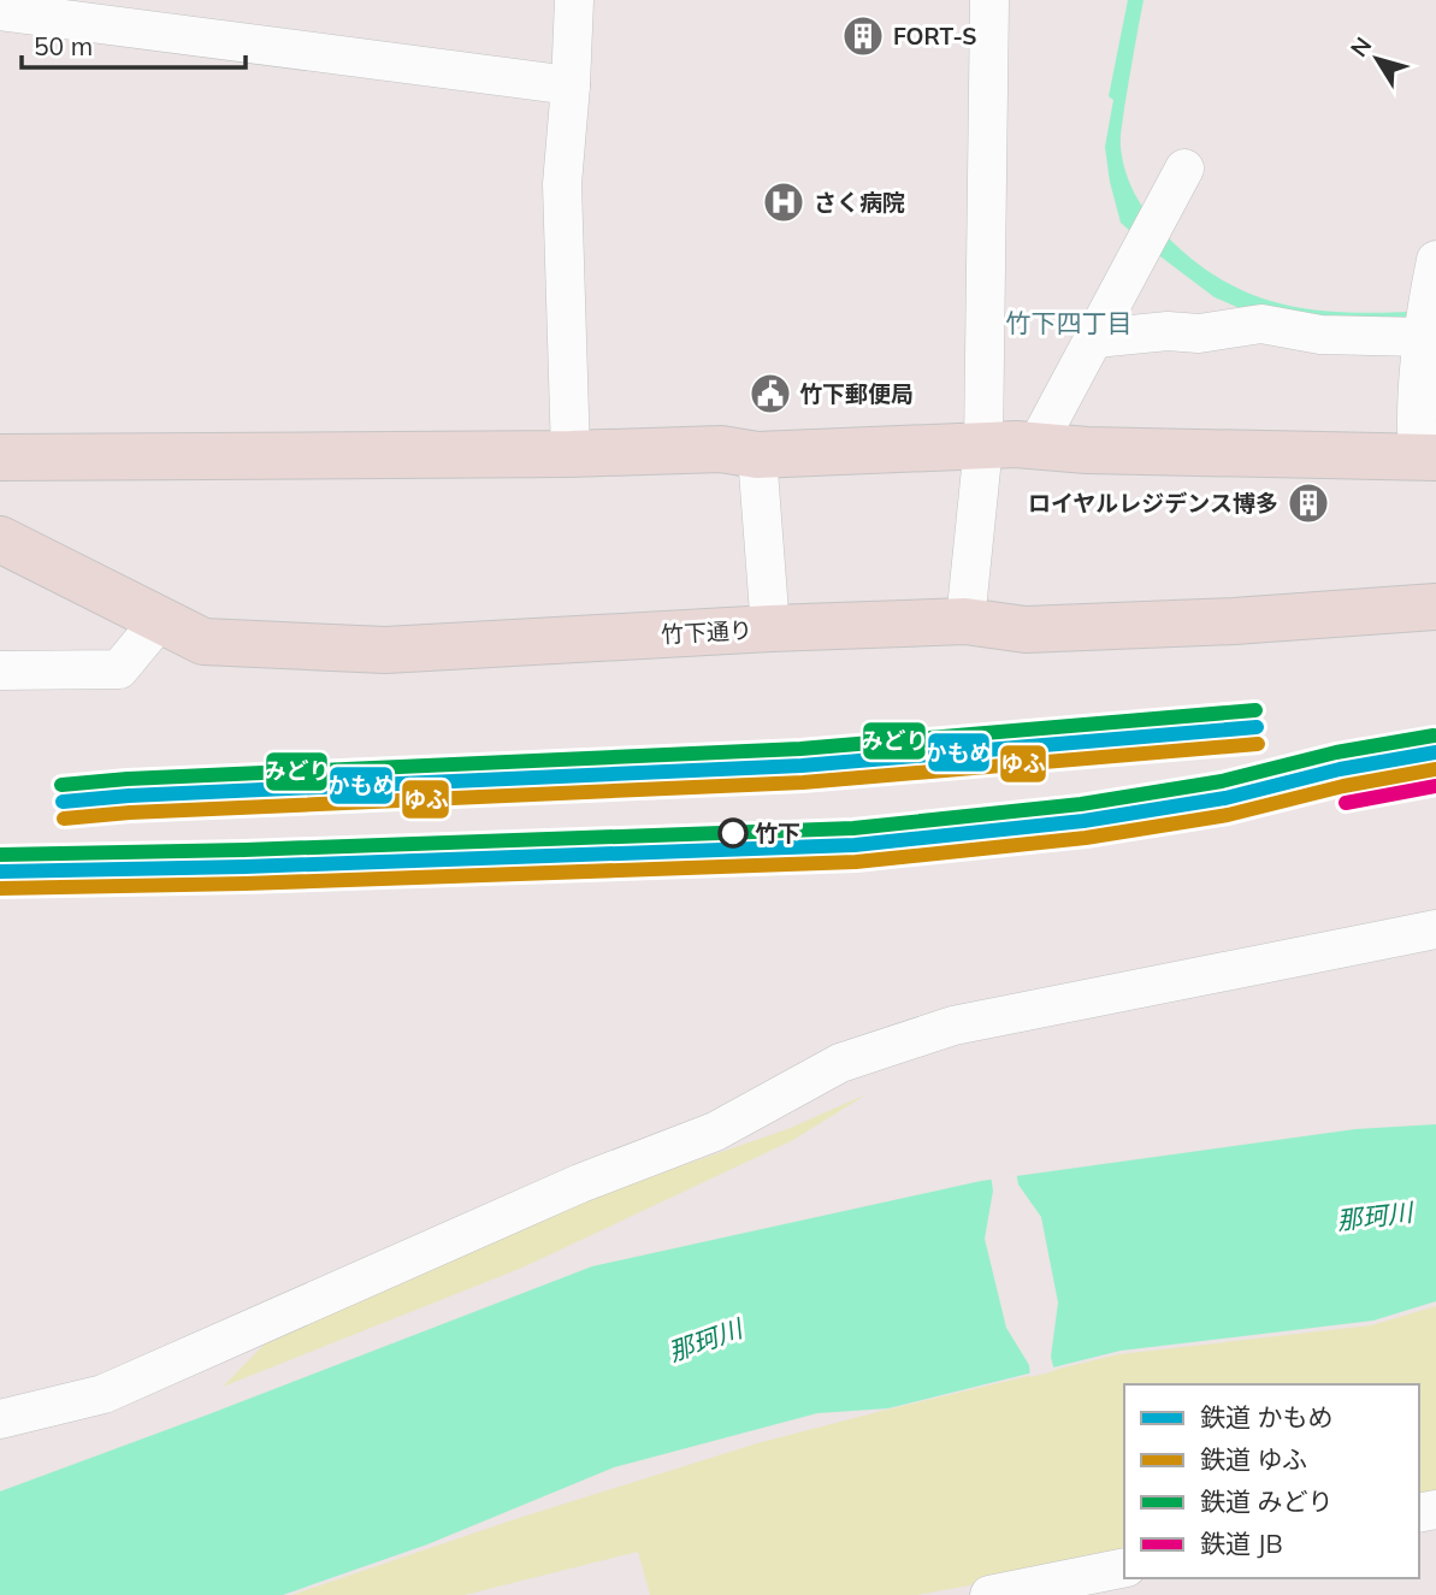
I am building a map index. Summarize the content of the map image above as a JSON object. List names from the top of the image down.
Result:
{
  "streets": {
    "main road": ["竹下通り"]
  },
  "districts": ["竹下四丁目"],
  "water": ["那珂川"],
  "places": {
    "building": ["FORT-S", "ロイヤルレジデンス博多"],
    "hospital": ["さく病院"],
    "public building": ["竹下郵便局"],
    "other": ["竹下"]
  },
  "lines": [
    "rail line みどり",
    "rail line かもめ",
    "rail line ゆふ",
    "rail line JB"
  ],
  "legend": [
    "鉄道 かもめ",
    "鉄道 ゆふ",
    "鉄道 みどり",
    "鉄道 JB"
  ],
  "scale_bar": "50 m",
  "north": "top left"
}
